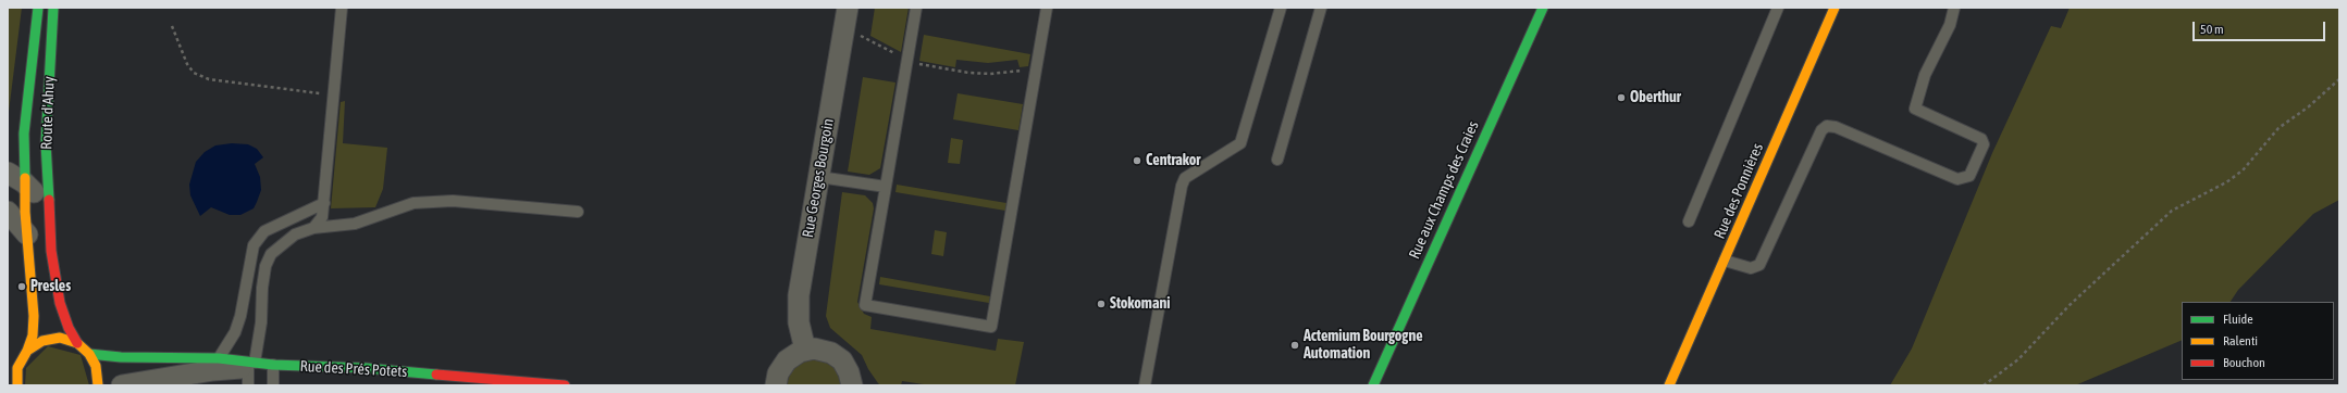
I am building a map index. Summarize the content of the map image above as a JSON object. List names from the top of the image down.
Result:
{
  "streets": {
    "street": [
      "Route d'Ahuy",
      "Rue Georges Bourgoin",
      "Rue aux Champs des Craies",
      "Rue des Ponnières",
      "Rue des Prés Potets"
    ]
  },
  "places": [
    "Oberthur",
    "Centrakor",
    "Presles",
    "Stokomani",
    "Actemium Bourgogne Automation"
  ],
  "legend": ["Fluide", "Ralenti", "Bouchon"],
  "scale_bar": "50 m"
}
